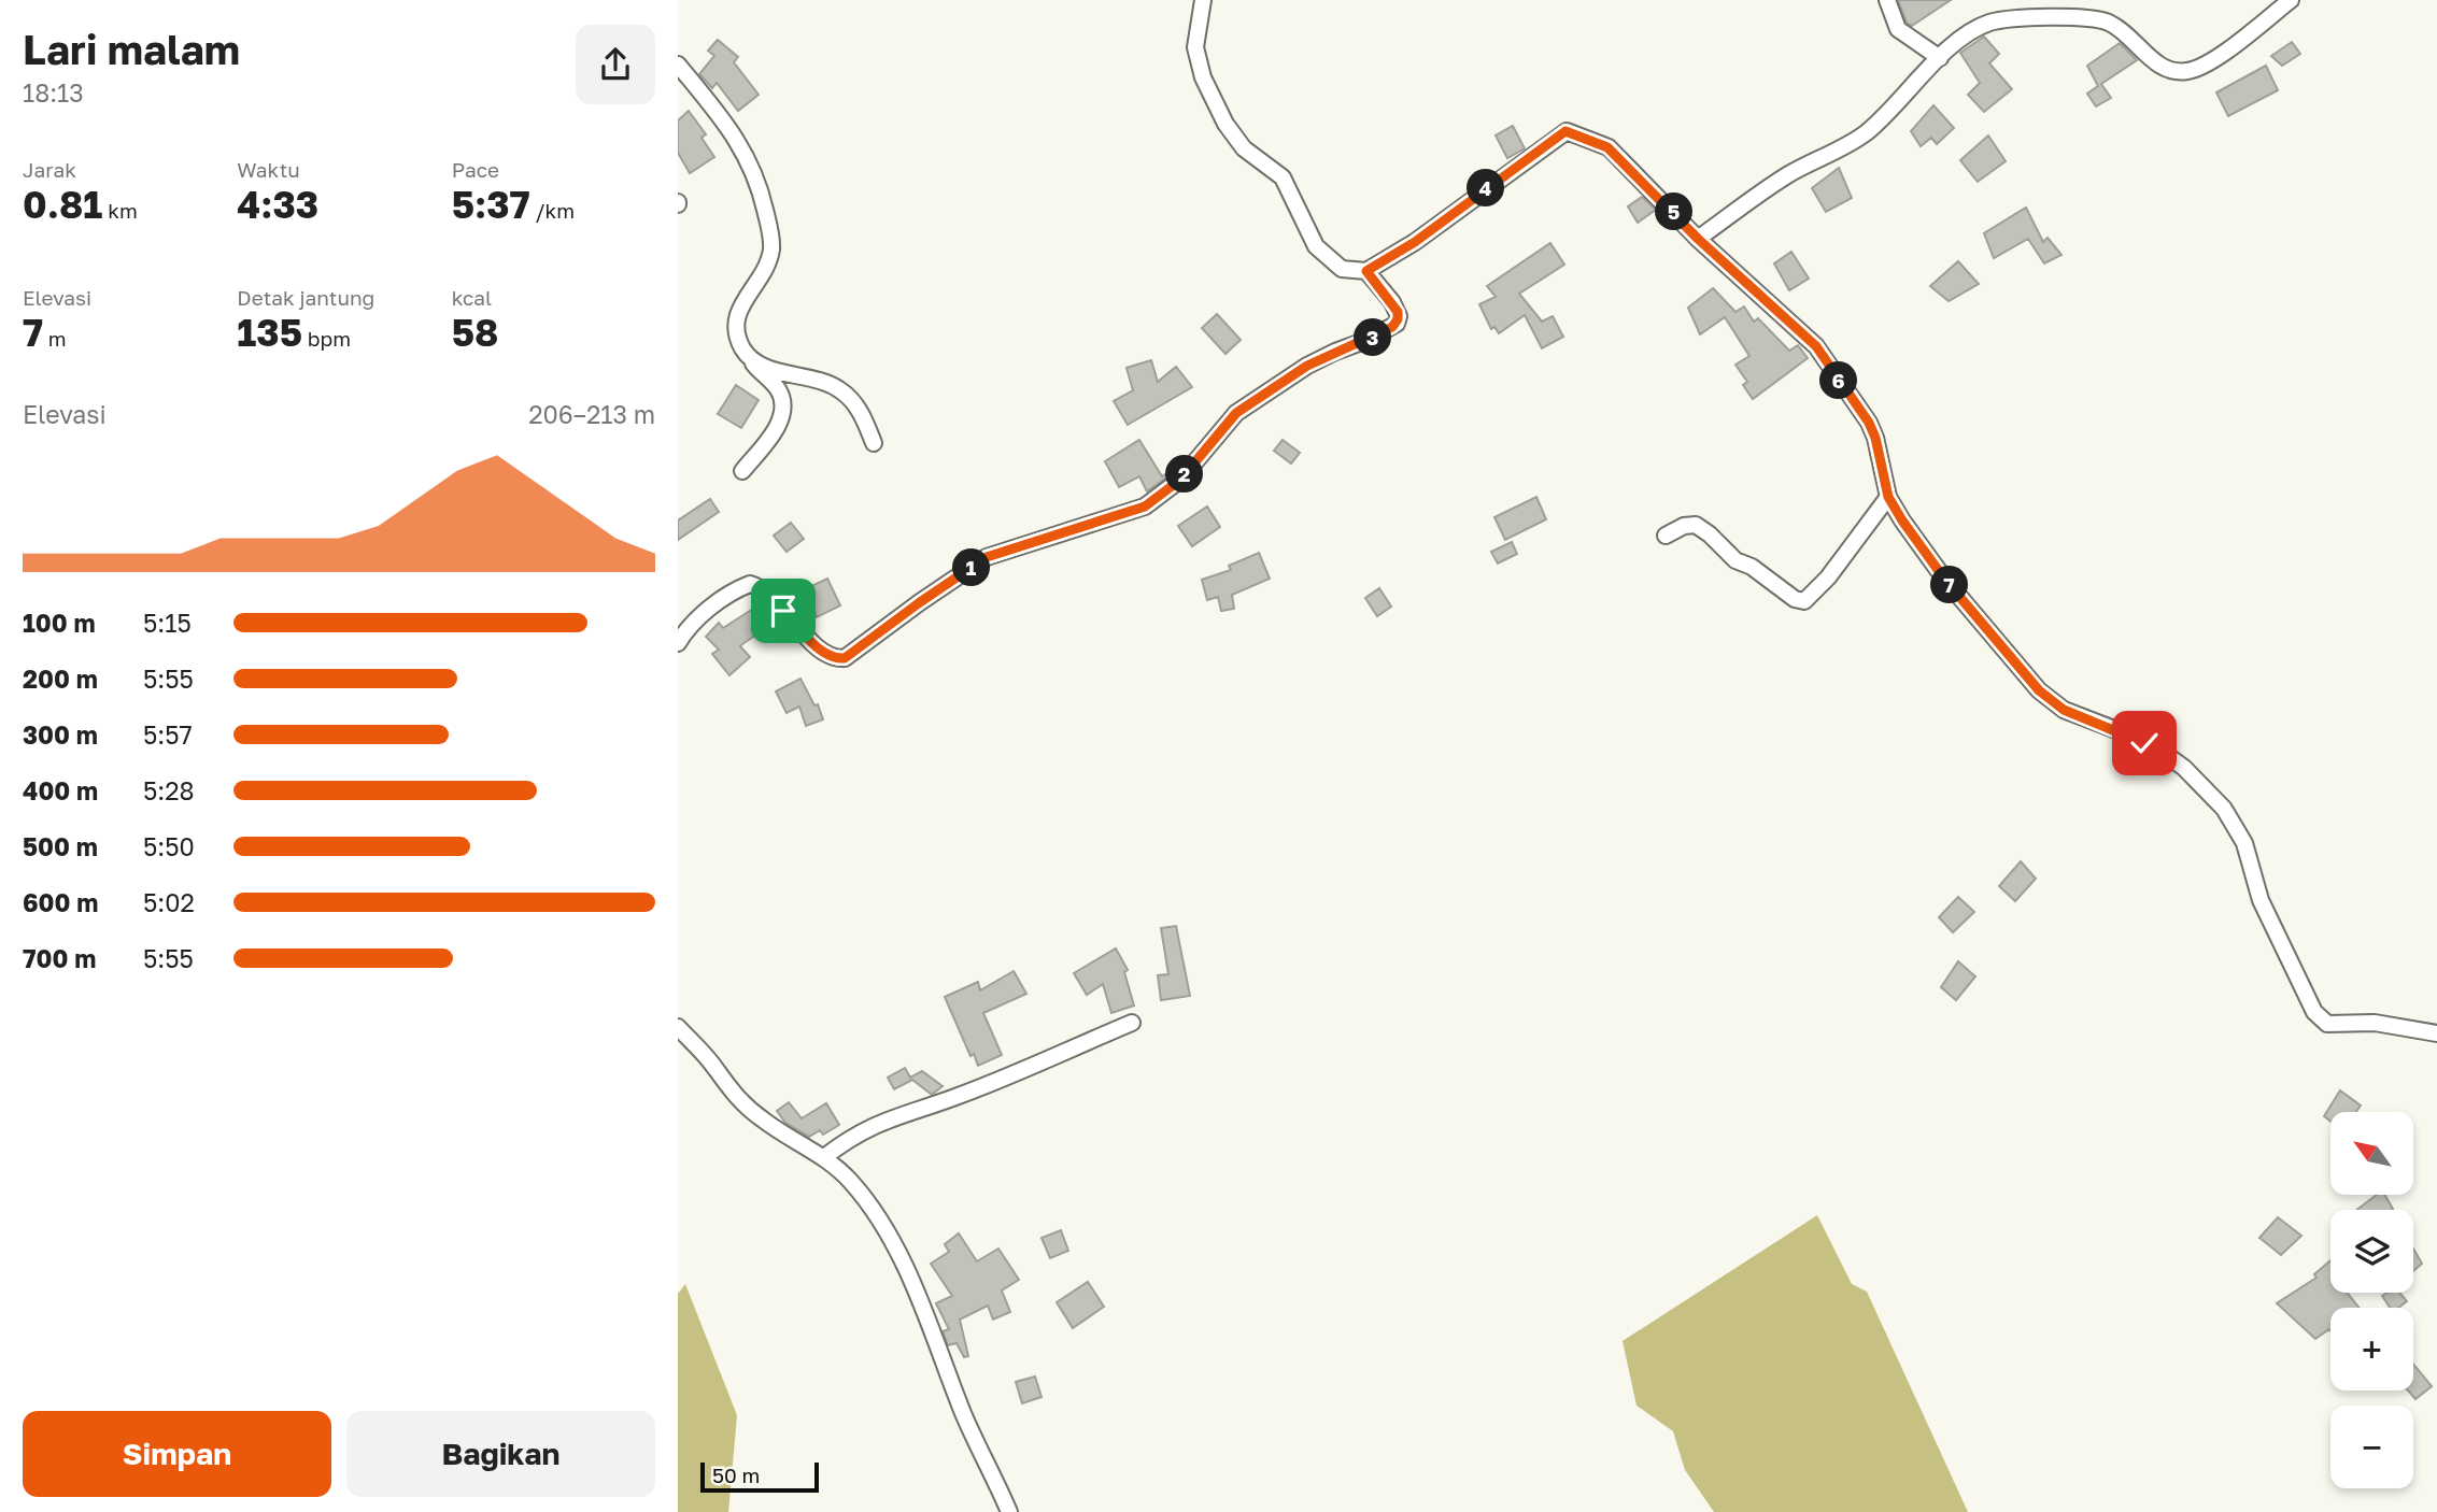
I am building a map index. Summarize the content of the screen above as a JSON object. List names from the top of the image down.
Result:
{
  "scale_bar": "50 m",
  "north": "top left",
  "page": {
    "heading": ["Lari malam", "18:13"],
    "stats": [
      ["Jarak", "0.81 km"],
      ["Waktu", "4:33"],
      ["Pace", "5:37 /km"],
      ["Elevasi", "7 m"],
      ["Detak jantung", "135 bpm"],
      ["kcal", "58"]
    ],
    "pins": [
      "4",
      "5",
      "3",
      "6",
      "2",
      "1",
      "7"
    ],
    "chart": ["Elevasi", "206–213 m"],
    "list": [
      {
        "name": "100 m",
        "note": "5:15"
      },
      {
        "name": "200 m",
        "note": "5:55"
      },
      {
        "name": "300 m",
        "note": "5:57"
      },
      {
        "name": "400 m",
        "note": "5:28"
      },
      {
        "name": "500 m",
        "note": "5:50"
      },
      {
        "name": "600 m",
        "note": "5:02"
      },
      {
        "name": "700 m",
        "note": "5:55"
      }
    ],
    "map_buttons": ["+", "−"],
    "buttons": ["Simpan", "Bagikan"],
    "scale": "50 m"
  }
}
